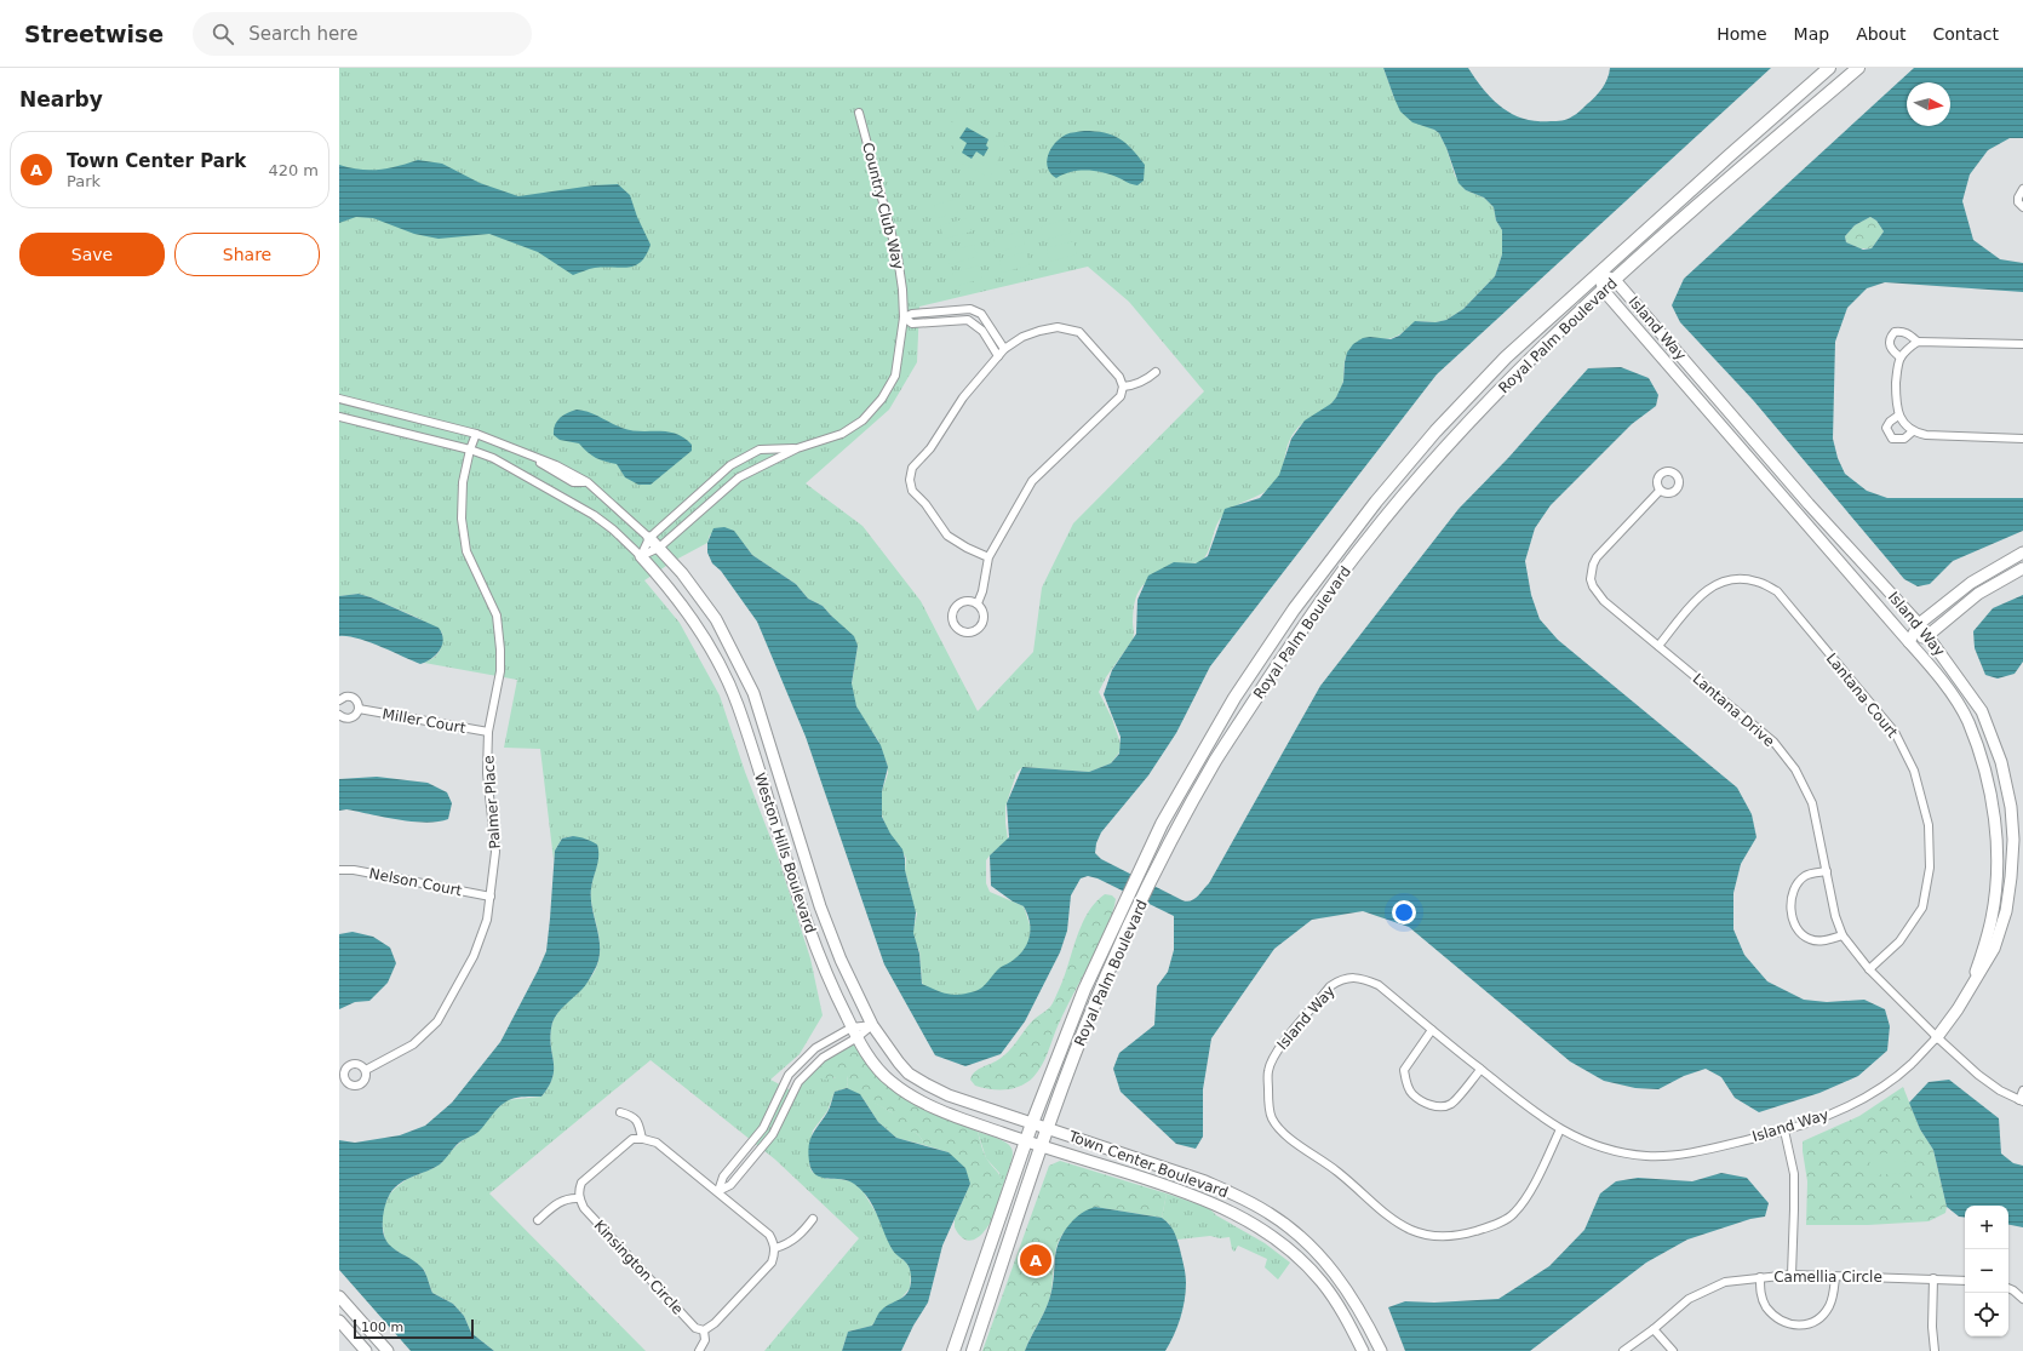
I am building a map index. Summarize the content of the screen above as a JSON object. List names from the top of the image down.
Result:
{
  "streets": {
    "main road": ["Royal Palm Boulevard"],
    "street": [
      "Country Club Way",
      "Island Way",
      "Lantana Court",
      "Lantana Drive",
      "Miller Court",
      "Palmer Place",
      "Weston Hills Boulevard",
      "Nelson Court",
      "Town Center Boulevard",
      "Kinsington Circle",
      "Camellia Circle"
    ]
  },
  "crossings": [
    ["Country Club Way", "Weston Hills Boulevard"],
    ["Island Way", "Royal Palm Boulevard"],
    ["Island Way", "Lantana Drive"],
    ["Royal Palm Boulevard", "Weston Hills Boulevard"],
    ["Royal Palm Boulevard", "Town Center Boulevard"],
    ["Lantana Court", "Lantana Drive"],
    ["Miller Court", "Palmer Place"],
    ["Palmer Place", "Weston Hills Boulevard"],
    ["Palmer Place", "Nelson Court"],
    ["Weston Hills Boulevard", "Town Center Boulevard"]
  ],
  "scale_bar": "100 m",
  "north": "right",
  "page": {
    "header": "Streetwise",
    "search": "Search here",
    "nav": [
      "Home",
      "Map",
      "About",
      "Contact"
    ],
    "heading": "Nearby",
    "list": [
      {
        "mark": "A",
        "name": "Town Center Park",
        "note": "Park",
        "value": "420 m"
      }
    ],
    "buttons": ["Save", "Share"],
    "map_buttons": ["+", "−"],
    "pins": "A",
    "scale": "100 m"
  }
}
